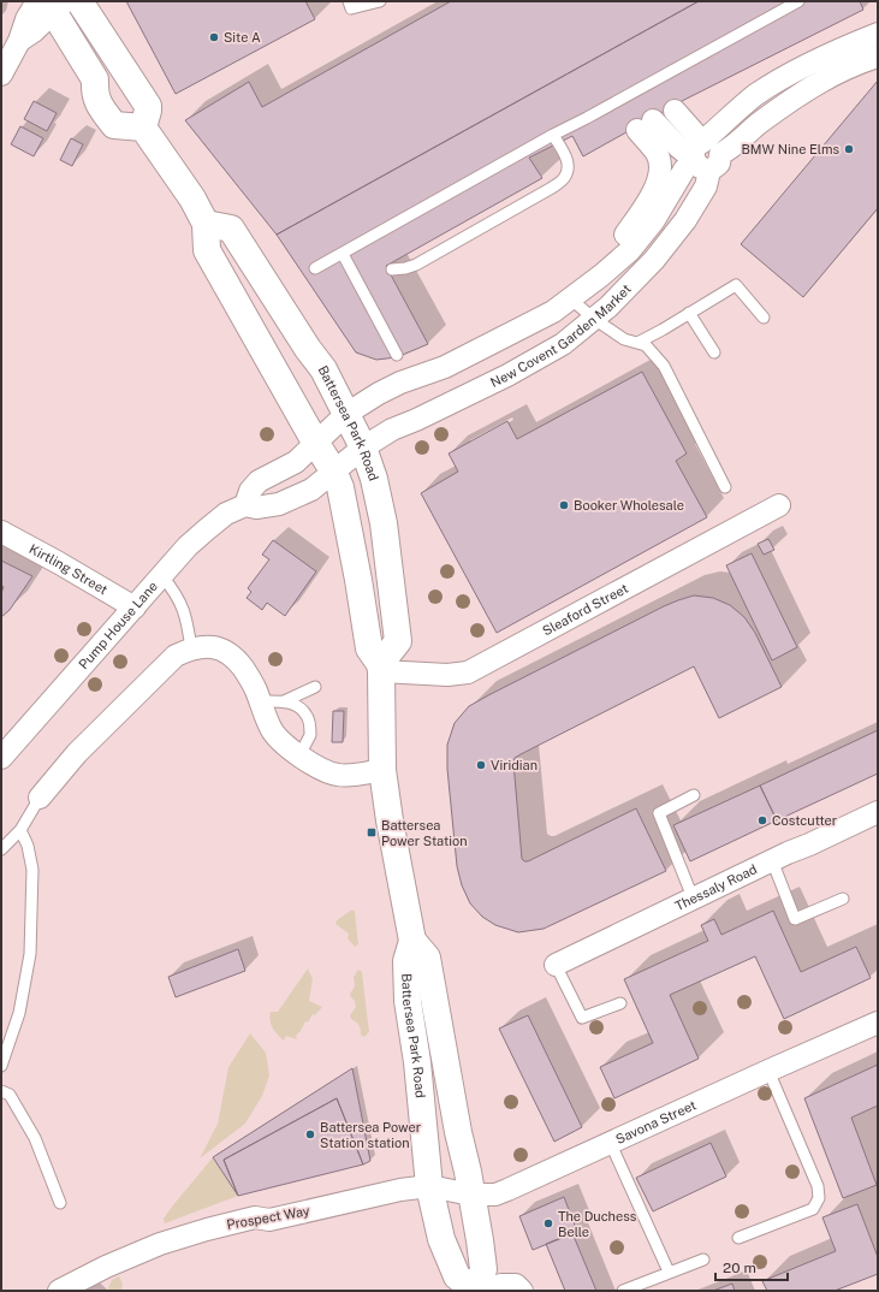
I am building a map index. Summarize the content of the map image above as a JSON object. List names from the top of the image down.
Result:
{
  "streets": {
    "highway": ["Battersea Park Road"],
    "street": [
      "New Covent Garden Market",
      "Kirtling Street",
      "Sleaford Street",
      "Pump House Lane",
      "Thessaly Road",
      "Savona Street",
      "Prospect Way"
    ]
  },
  "crossings": [
    ["New Covent Garden Market", "Battersea Park Road"],
    ["New Covent Garden Market", "Pump House Lane"],
    ["Battersea Park Road", "Sleaford Street"],
    ["Battersea Park Road", "Pump House Lane"],
    ["Battersea Park Road", "Savona Street"],
    ["Battersea Park Road", "Prospect Way"],
    ["Kirtling Street", "Pump House Lane"],
    ["Savona Street", "Prospect Way"]
  ],
  "places": {
    "other": [
      "Site A",
      "BMW Nine Elms",
      "Booker Wholesale",
      "Viridian",
      "Costcutter",
      "Battersea Power Station station",
      "The Duchess Belle"
    ],
    "transit": ["Battersea Power Station"]
  },
  "scale_bar": "20 m"
}
